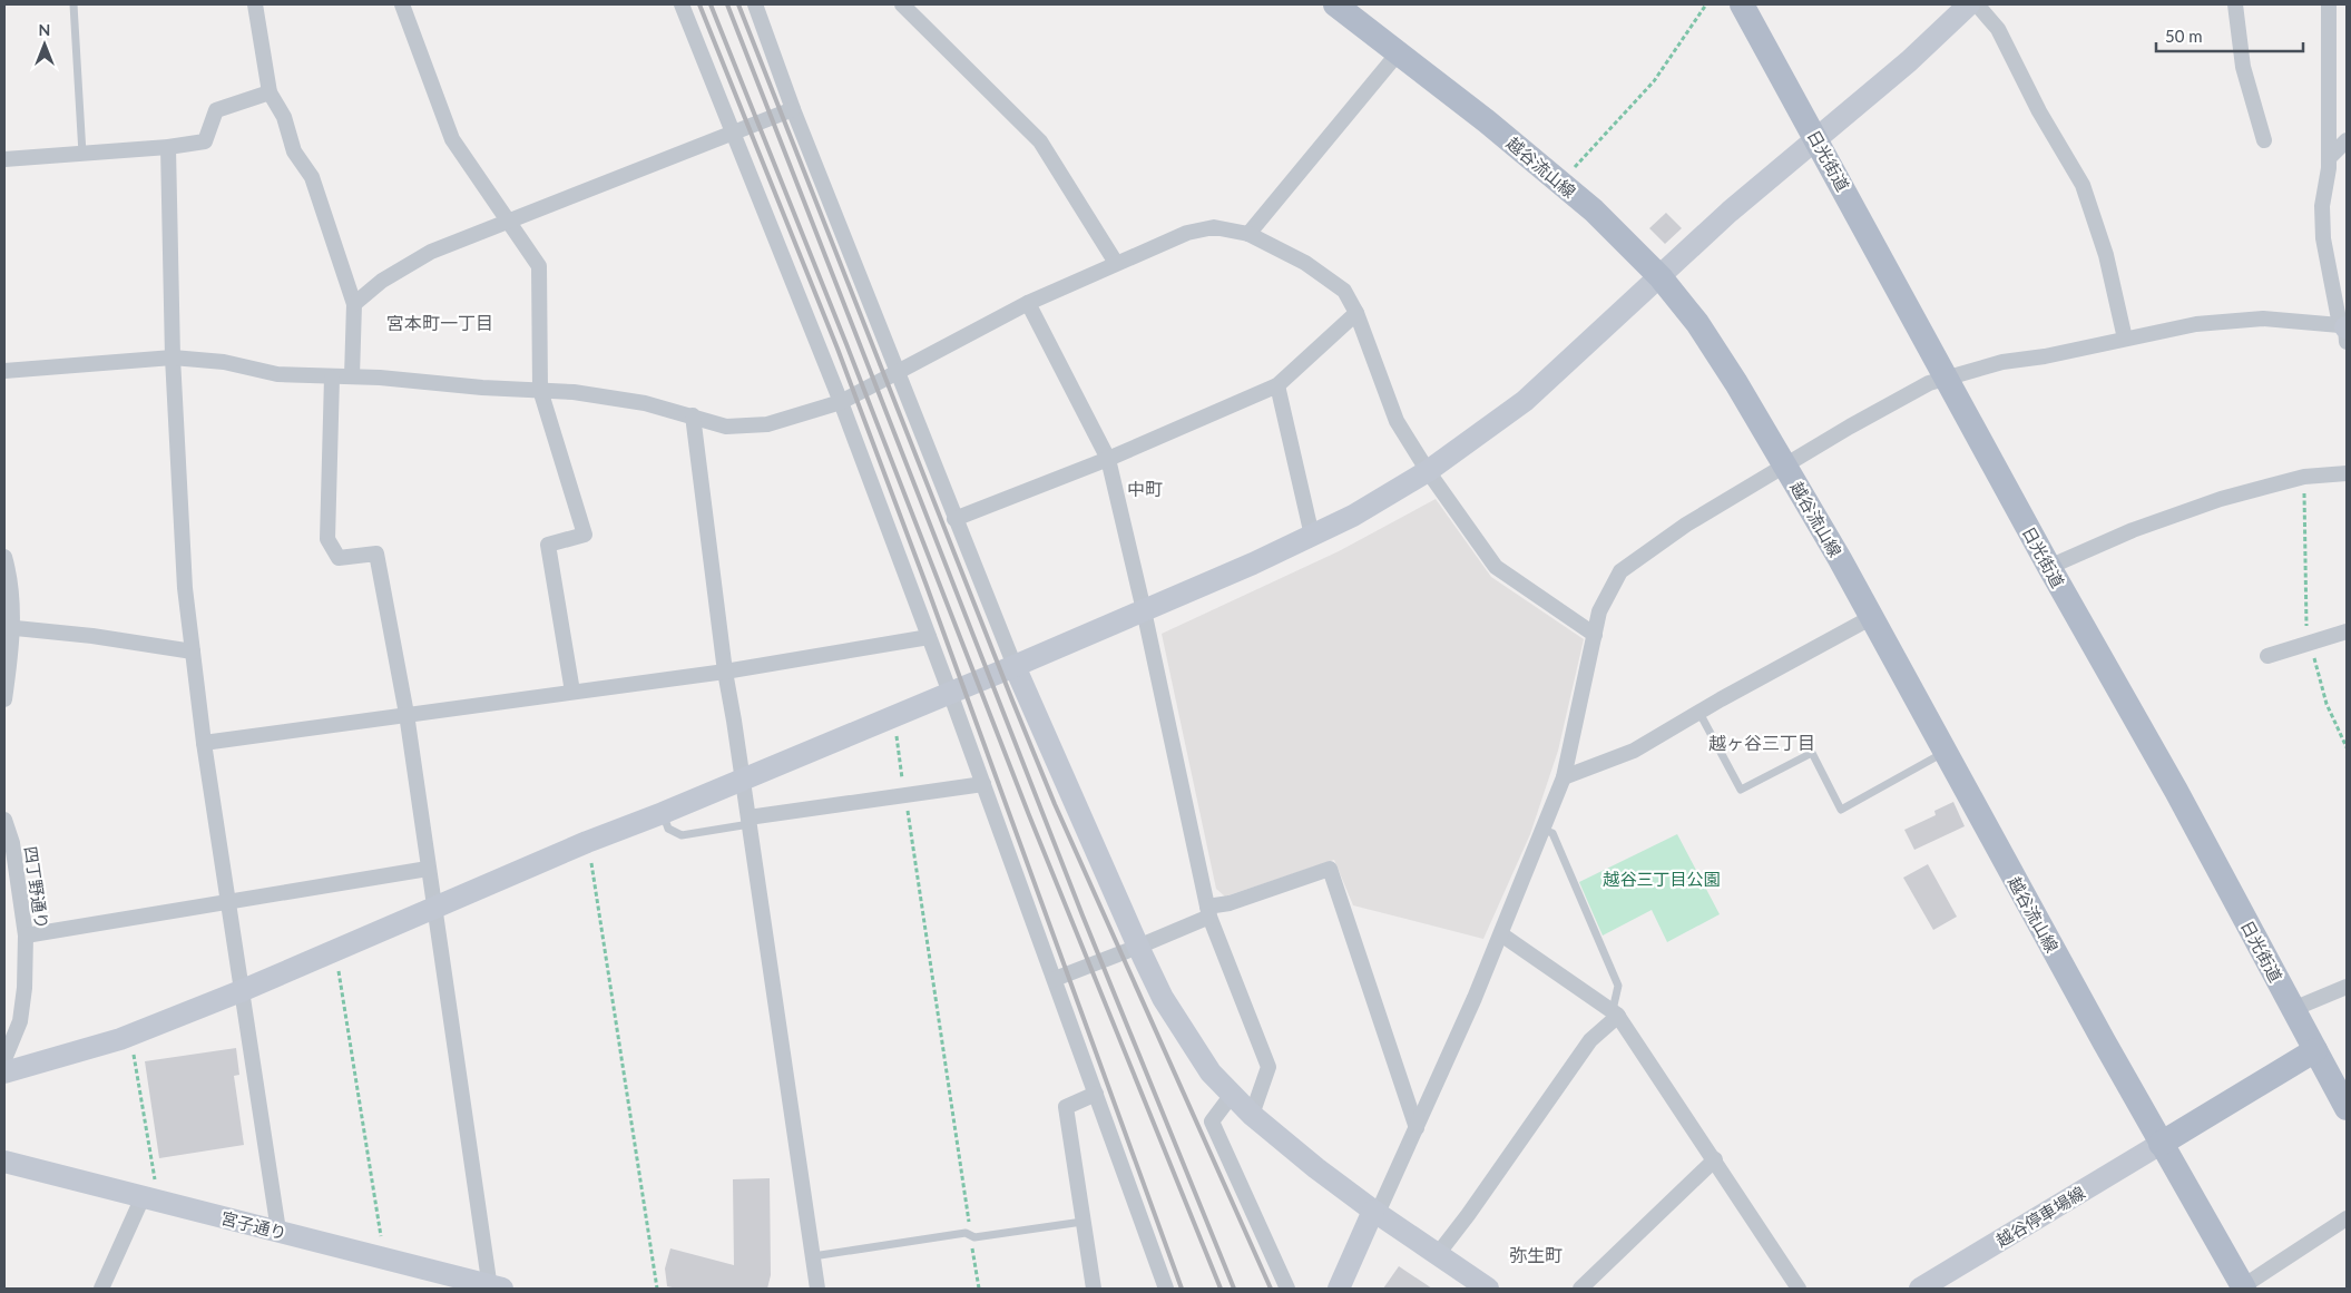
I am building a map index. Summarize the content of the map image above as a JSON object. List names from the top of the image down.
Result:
{
  "streets": {
    "main road": ["日光街道", "越谷流山線"],
    "street": ["四丁野通り", "越谷停車場線", "宮子通り"]
  },
  "crossings": [
    ["越谷流山線", "越谷停車場線"]
  ],
  "districts": [
    "宮本町一丁目",
    "中町",
    "越ヶ谷三丁目",
    "弥生町"
  ],
  "parks": ["越谷三丁目公園"],
  "scale_bar": "50 m",
  "north": "top"
}
